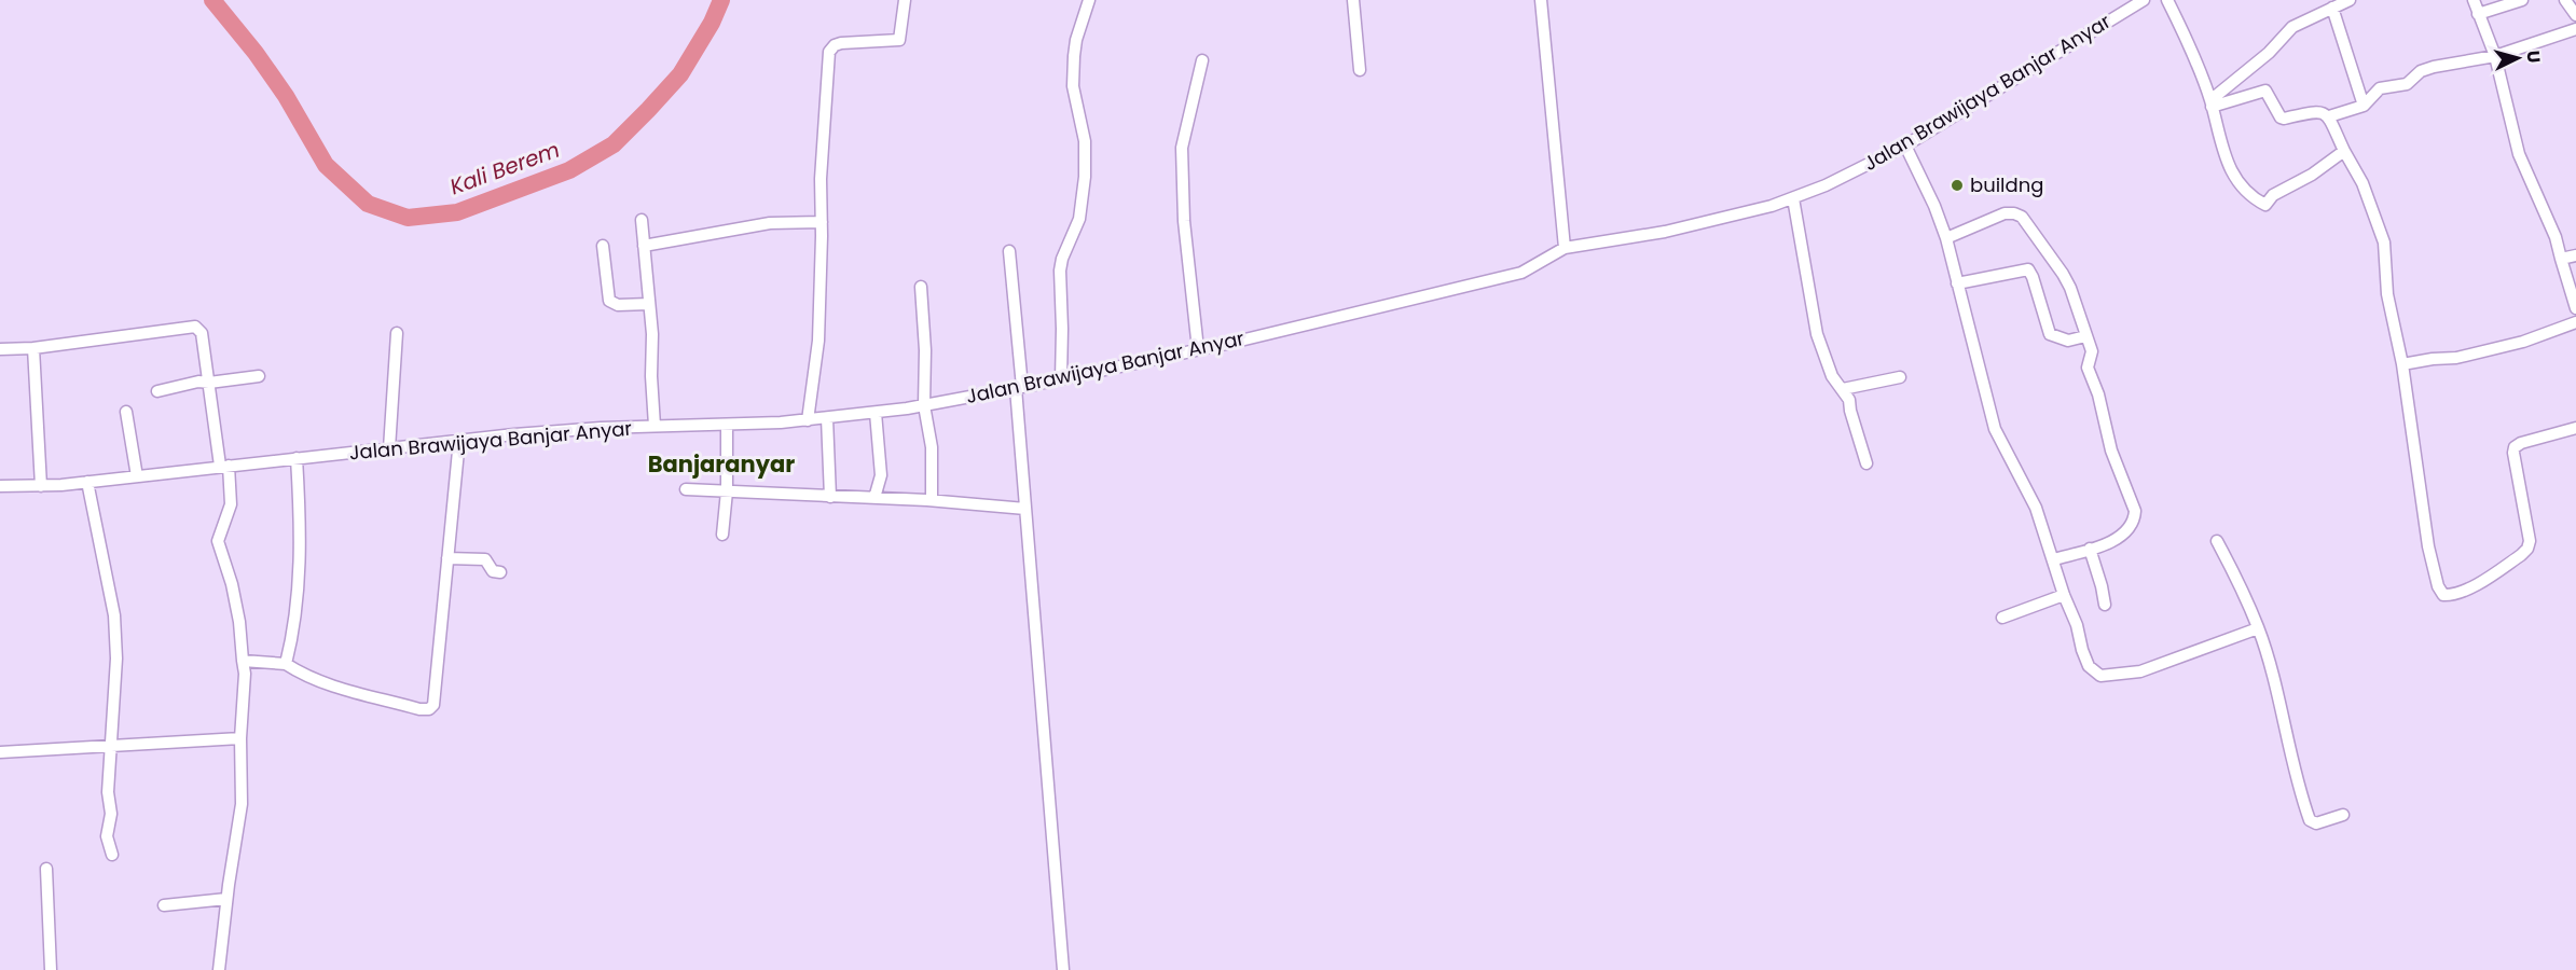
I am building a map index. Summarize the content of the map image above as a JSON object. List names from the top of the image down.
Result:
{
  "streets": {
    "street": ["Jalan Brawijaya Banjar Anyar"]
  },
  "districts": ["Banjaranyar"],
  "water": ["Kali Berem"],
  "places": ["buildng"],
  "north": "right"
}
